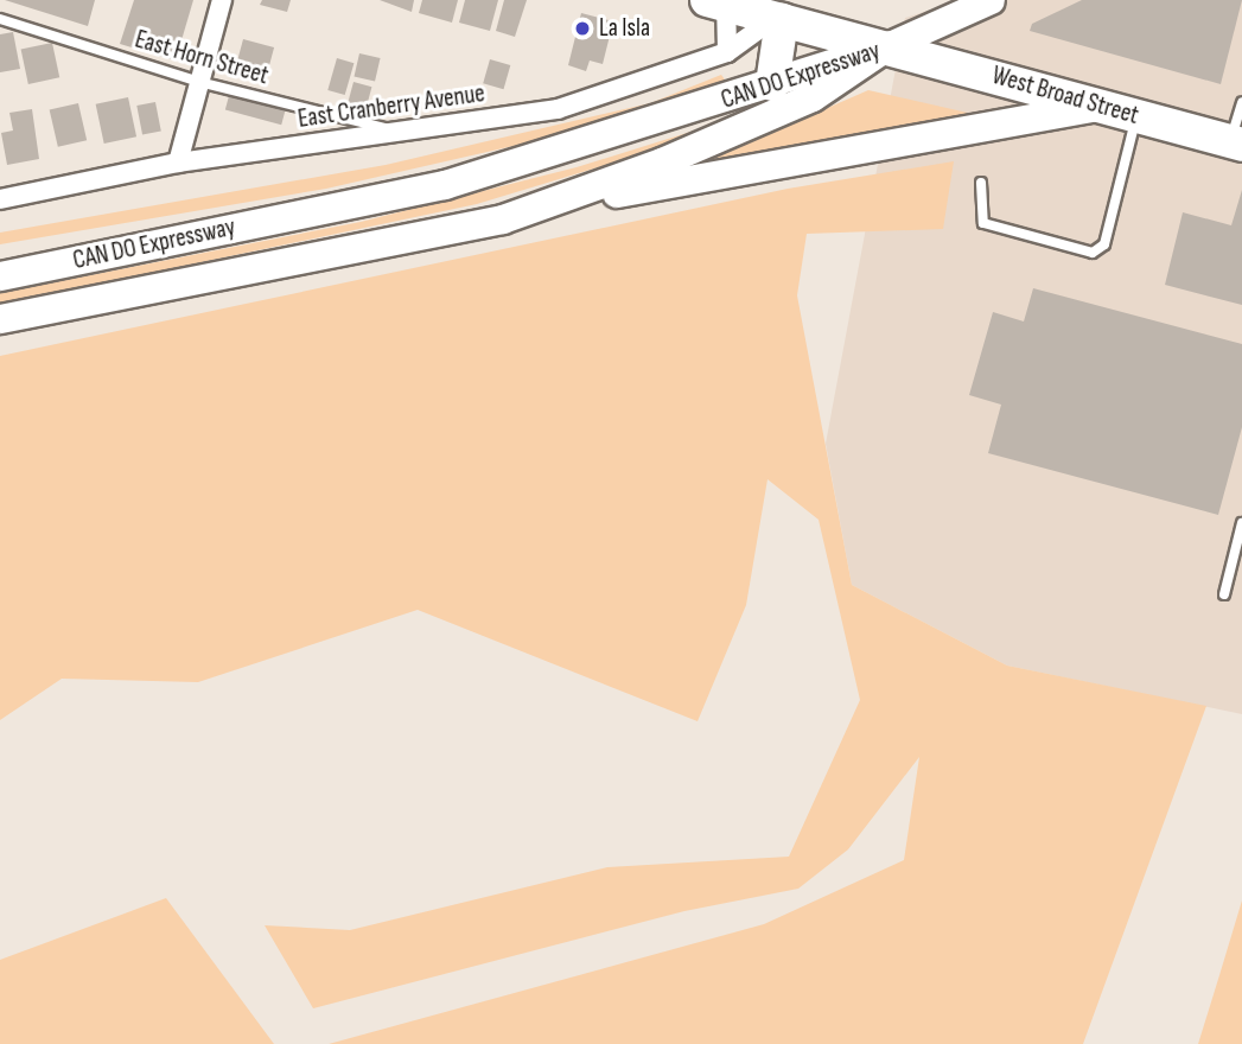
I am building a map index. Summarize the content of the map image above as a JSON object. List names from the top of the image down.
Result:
{
  "streets": {
    "highway": ["West Broad Street"],
    "main road": ["CAN DO Expressway"],
    "street": ["East Cranberry Avenue"],
    "lane": ["East Horn Street"]
  },
  "crossings": [
    ["East Horn Street", "East Cranberry Avenue"],
    ["CAN DO Expressway", "West Broad Street"],
    ["West Broad Street", "East Cranberry Avenue"]
  ],
  "places": ["La Isla"]
}
